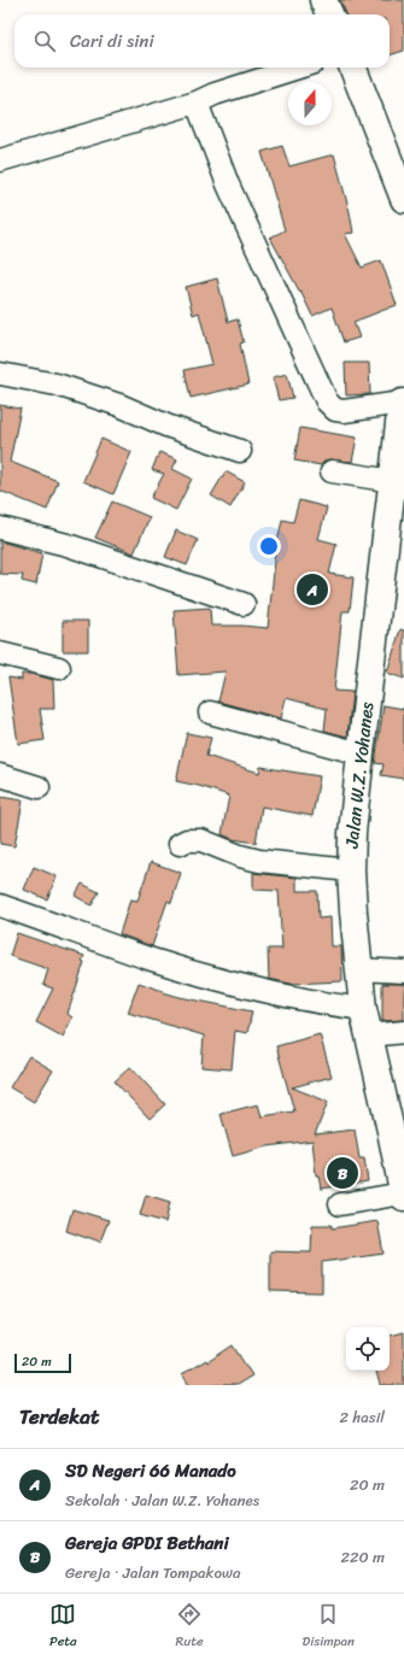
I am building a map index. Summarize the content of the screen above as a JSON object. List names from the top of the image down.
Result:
{
  "streets": {
    "street": ["Jalan W.Z. Yohanes"]
  },
  "scale_bar": "20 m",
  "north": "top",
  "page": {
    "search": "Cari di sini",
    "pins": ["A", "B"],
    "scale": "20 m",
    "heading": ["Terdekat", "2 hasil"],
    "list": [
      {
        "mark": "A",
        "name": "SD Negeri 66 Manado",
        "note": "Sekolah · Jalan W.Z. Yohanes",
        "value": "20 m"
      },
      {
        "mark": "B",
        "name": "Gereja GPDI Bethani",
        "note": "Gereja · Jalan Tompakowa",
        "value": "220 m"
      }
    ],
    "nav": ["Peta", "Rute", "Disimpan"]
  }
}
